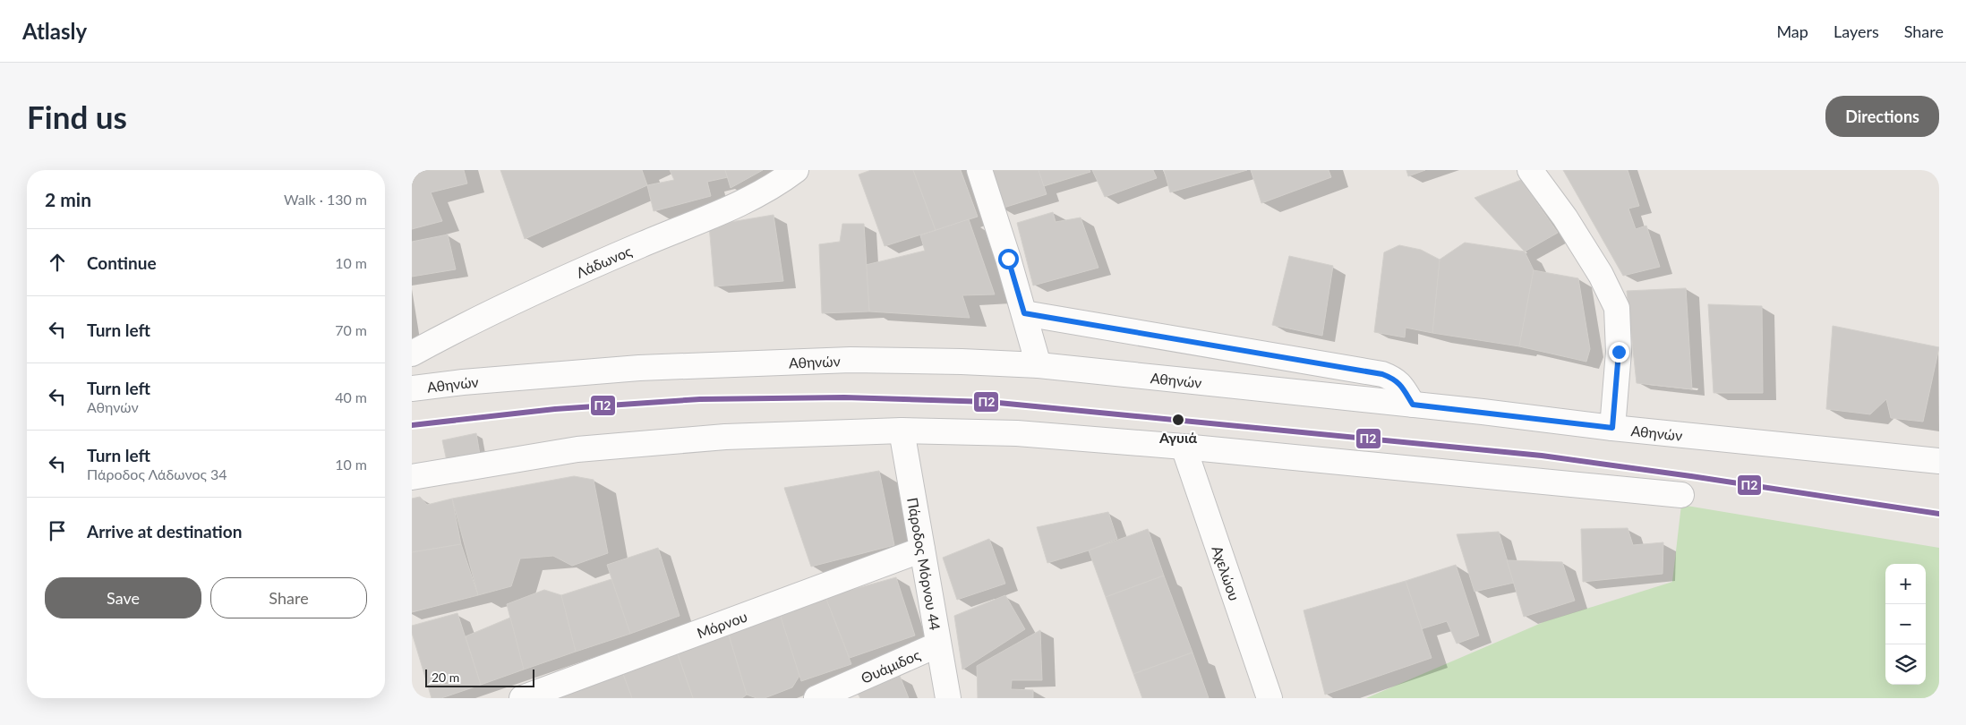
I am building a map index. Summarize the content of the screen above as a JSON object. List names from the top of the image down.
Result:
{
  "streets": {
    "street": [
      "Λάδωνος",
      "Αθηνών",
      "Πάροδος Μόρνου 44",
      "Αχελώου",
      "Μόρνου",
      "Θυάμιδος"
    ]
  },
  "crossings": [
    ["Πάροδος Μόρνου 44", "Μόρνου"],
    ["Πάροδος Μόρνου 44", "Θυάμιδος"]
  ],
  "places": ["Αγυιά"],
  "lines": ["transit line Π2"],
  "scale_bar": "20 m",
  "page": {
    "header": "Atlasly",
    "nav": ["Map", "Layers", "Share"],
    "buttons": [
      "Directions",
      ["Save", "Share"]
    ],
    "title": "Find us",
    "heading": ["2 min", "Walk · 130 m"],
    "list": [
      ["Continue", "10 m"],
      ["Turn left", "70 m"],
      ["Turn left", "Αθηνών", "40 m"],
      ["Turn left", "Πάροδος Λάδωνος 34", "10 m"],
      "Arrive at destination"
    ],
    "map_buttons": ["+", "−"],
    "scale": "20 m"
  }
}
